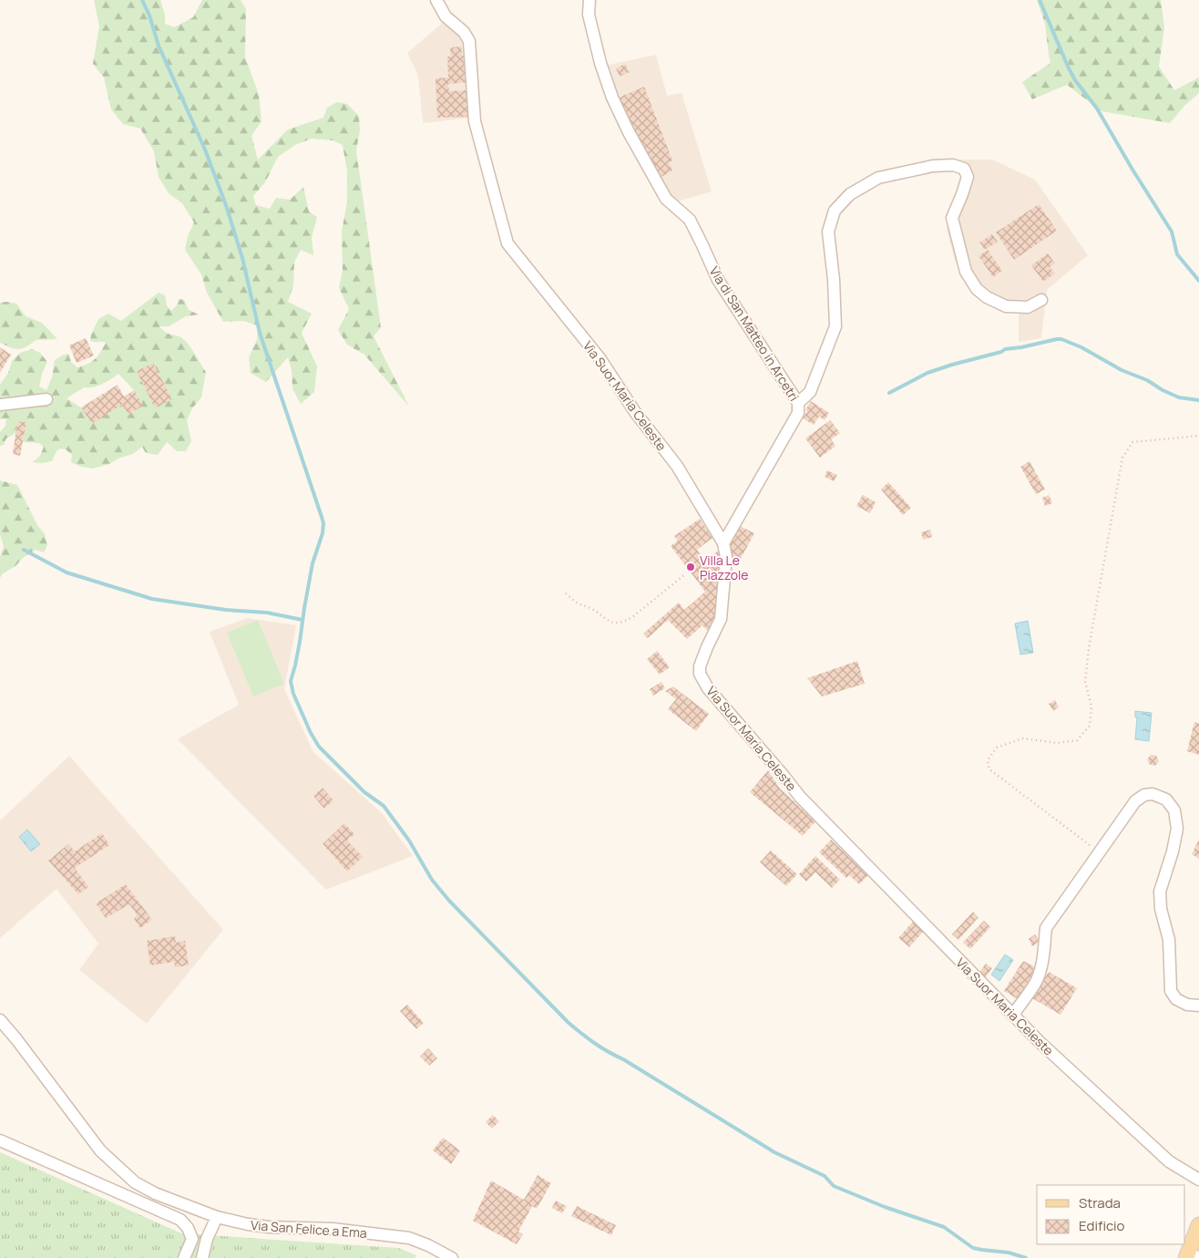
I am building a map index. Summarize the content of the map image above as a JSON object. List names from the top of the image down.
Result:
{
  "streets": {
    "street": ["Via di San Matteo in Arcetri", "Via Suor Maria Celeste", "Via San Felice a Ema"]
  },
  "crossings": [
    ["Via di San Matteo in Arcetri", "Via Suor Maria Celeste"]
  ],
  "places": ["Villa Le Piazzole"],
  "legend": ["Strada", "Edificio"]
}
